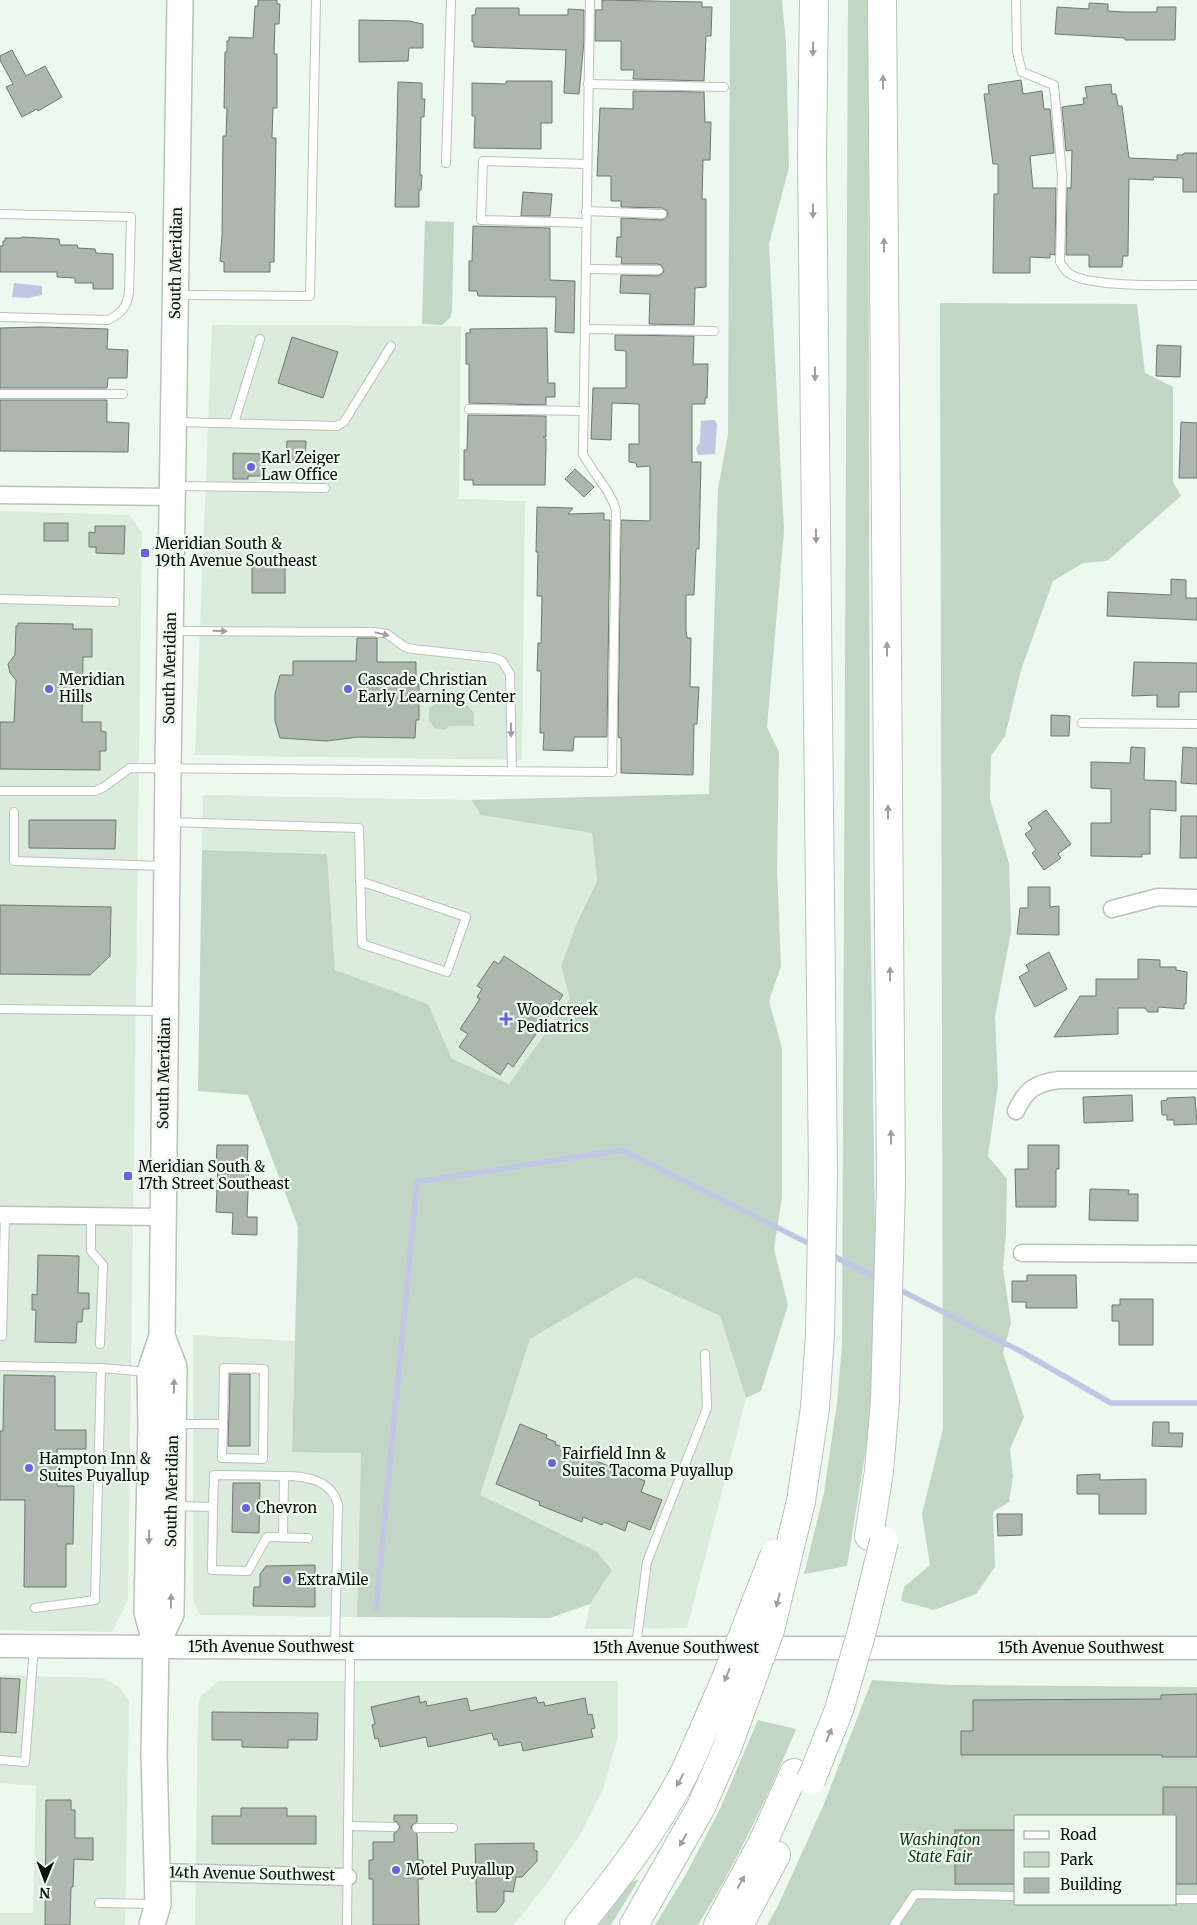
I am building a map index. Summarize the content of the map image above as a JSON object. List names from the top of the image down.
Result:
{
  "streets": {
    "main road": ["South Meridian"],
    "street": ["15th Avenue Southwest", "14th Avenue Southwest"]
  },
  "crossings": [
    ["South Meridian", "15th Avenue Southwest"],
    ["South Meridian", "14th Avenue Southwest"]
  ],
  "parks": ["Washington State Fair"],
  "places": {
    "other": [
      "Karl Zeiger Law Office",
      "Meridian Hills",
      "Cascade Christian Early Learning Center",
      "Fairfield Inn & Suites Tacoma Puyallup",
      "Hampton Inn & Suites Puyallup",
      "Chevron",
      "ExtraMile",
      "Motel Puyallup"
    ],
    "transit": ["Meridian South & 19th Avenue Southeast", "Meridian South & 17th Street Southeast"],
    "health": ["Woodcreek Pediatrics"]
  },
  "legend": ["Road", "Park", "Building"],
  "north": "bottom"
}
